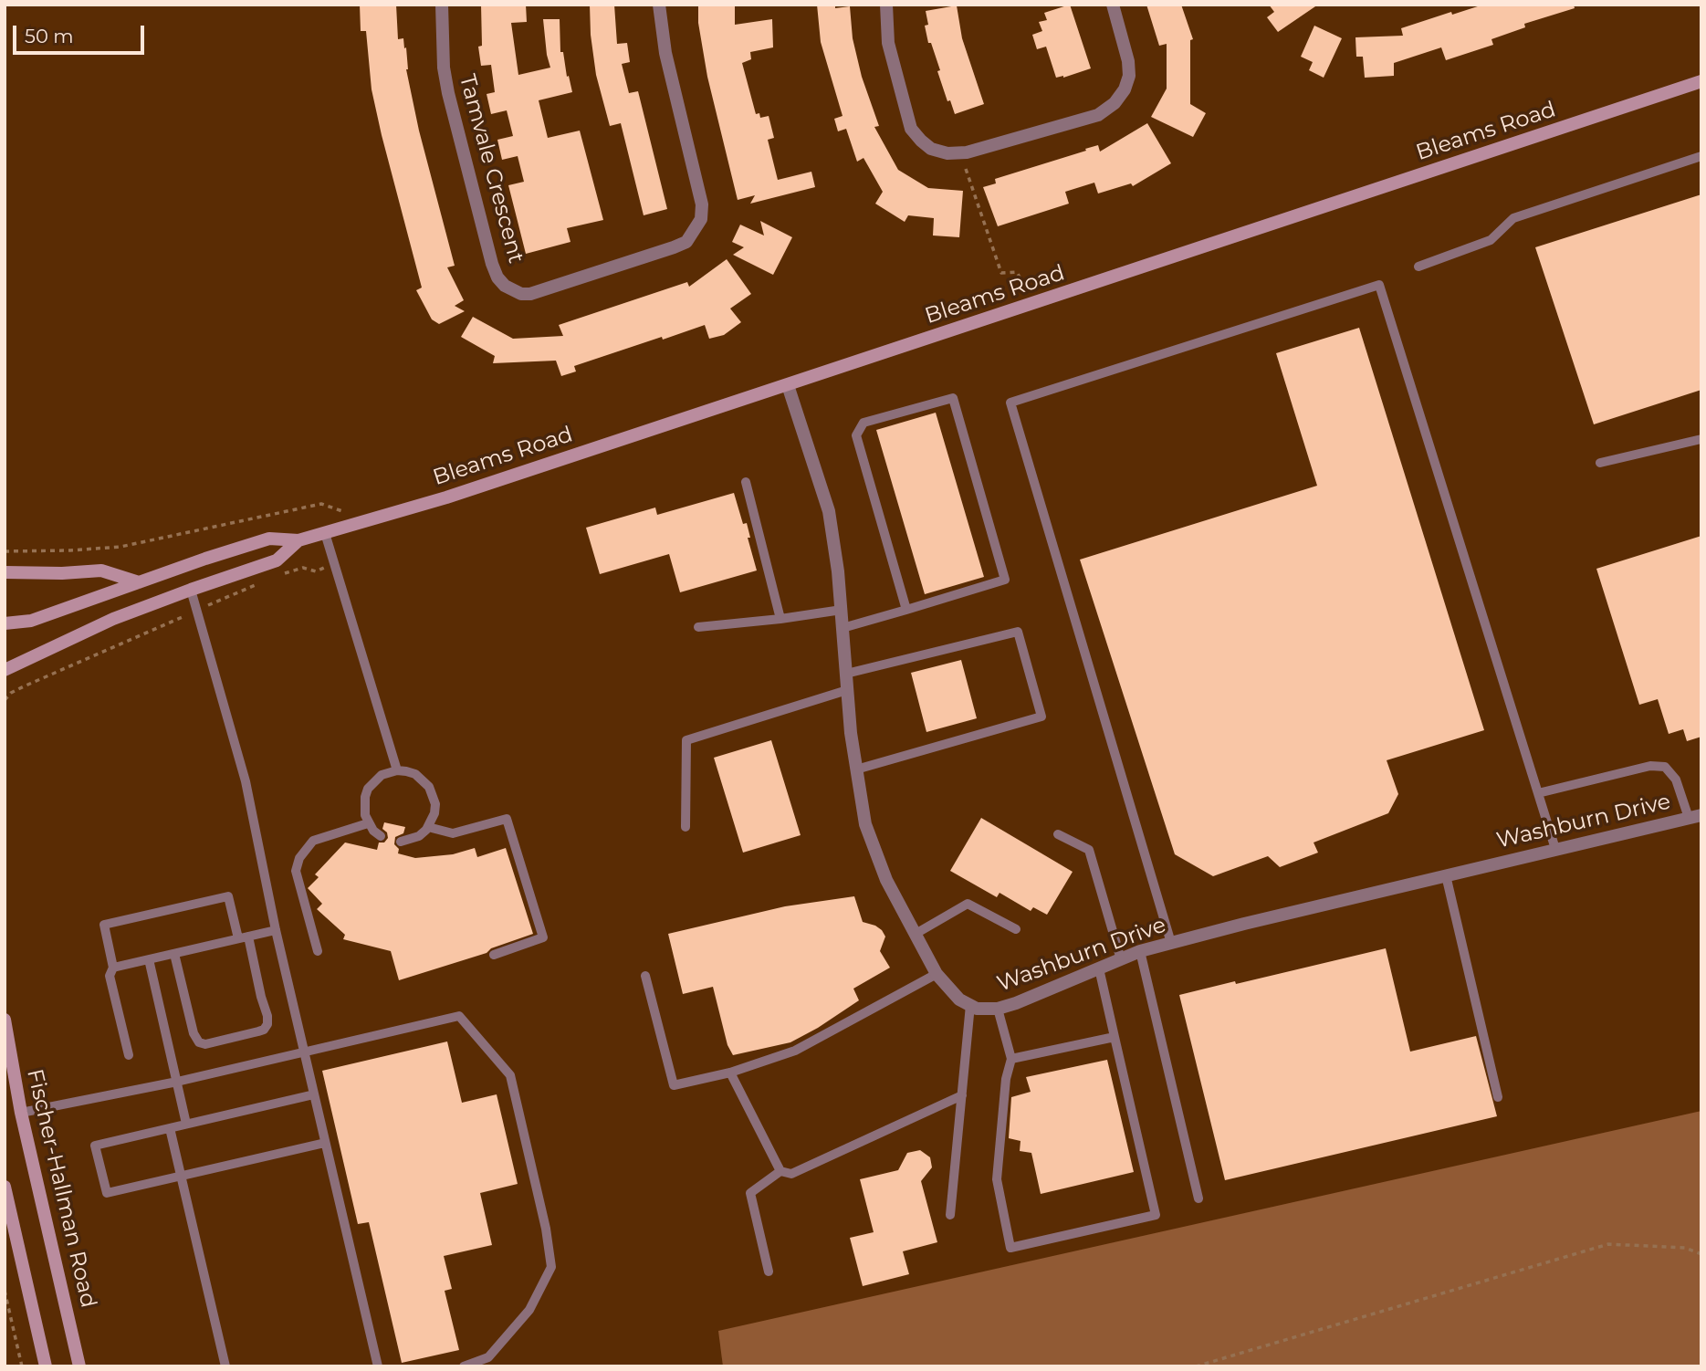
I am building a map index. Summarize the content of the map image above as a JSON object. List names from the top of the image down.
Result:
{
  "streets": {
    "main road": ["Bleams Road", "Fischer-Hallman Road"],
    "street": ["Tamvale Crescent", "Washburn Drive"]
  },
  "crossings": [
    ["Bleams Road", "Washburn Drive"]
  ],
  "scale_bar": "50 m"
}
